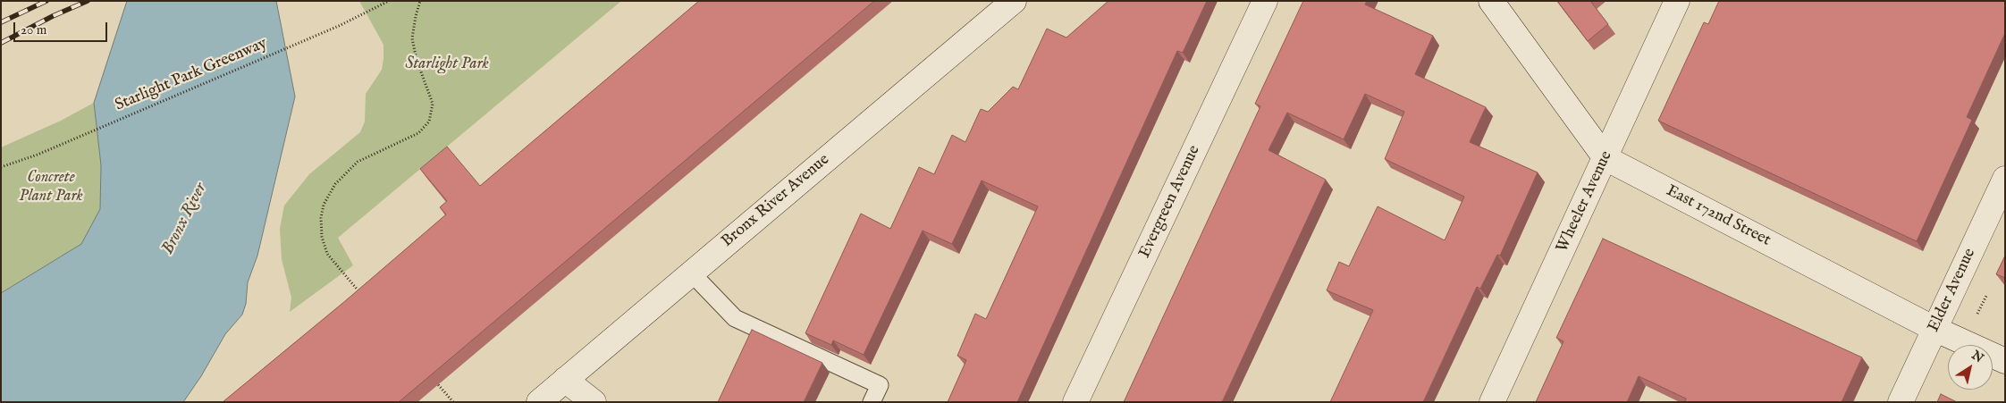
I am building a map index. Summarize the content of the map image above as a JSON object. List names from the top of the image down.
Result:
{
  "streets": {
    "street": [
      "Bronx River Avenue",
      "Evergreen Avenue",
      "Wheeler Avenue",
      "East 172nd Street",
      "Elder Avenue"
    ],
    "path": ["Starlight Park Greenway"]
  },
  "crossings": [
    ["Wheeler Avenue", "East 172nd Street"],
    ["East 172nd Street", "Elder Avenue"]
  ],
  "water": ["Bronx River"],
  "parks": ["Starlight Park", "Concrete Plant Park"],
  "scale_bar": "20 m",
  "north": "top right"
}
